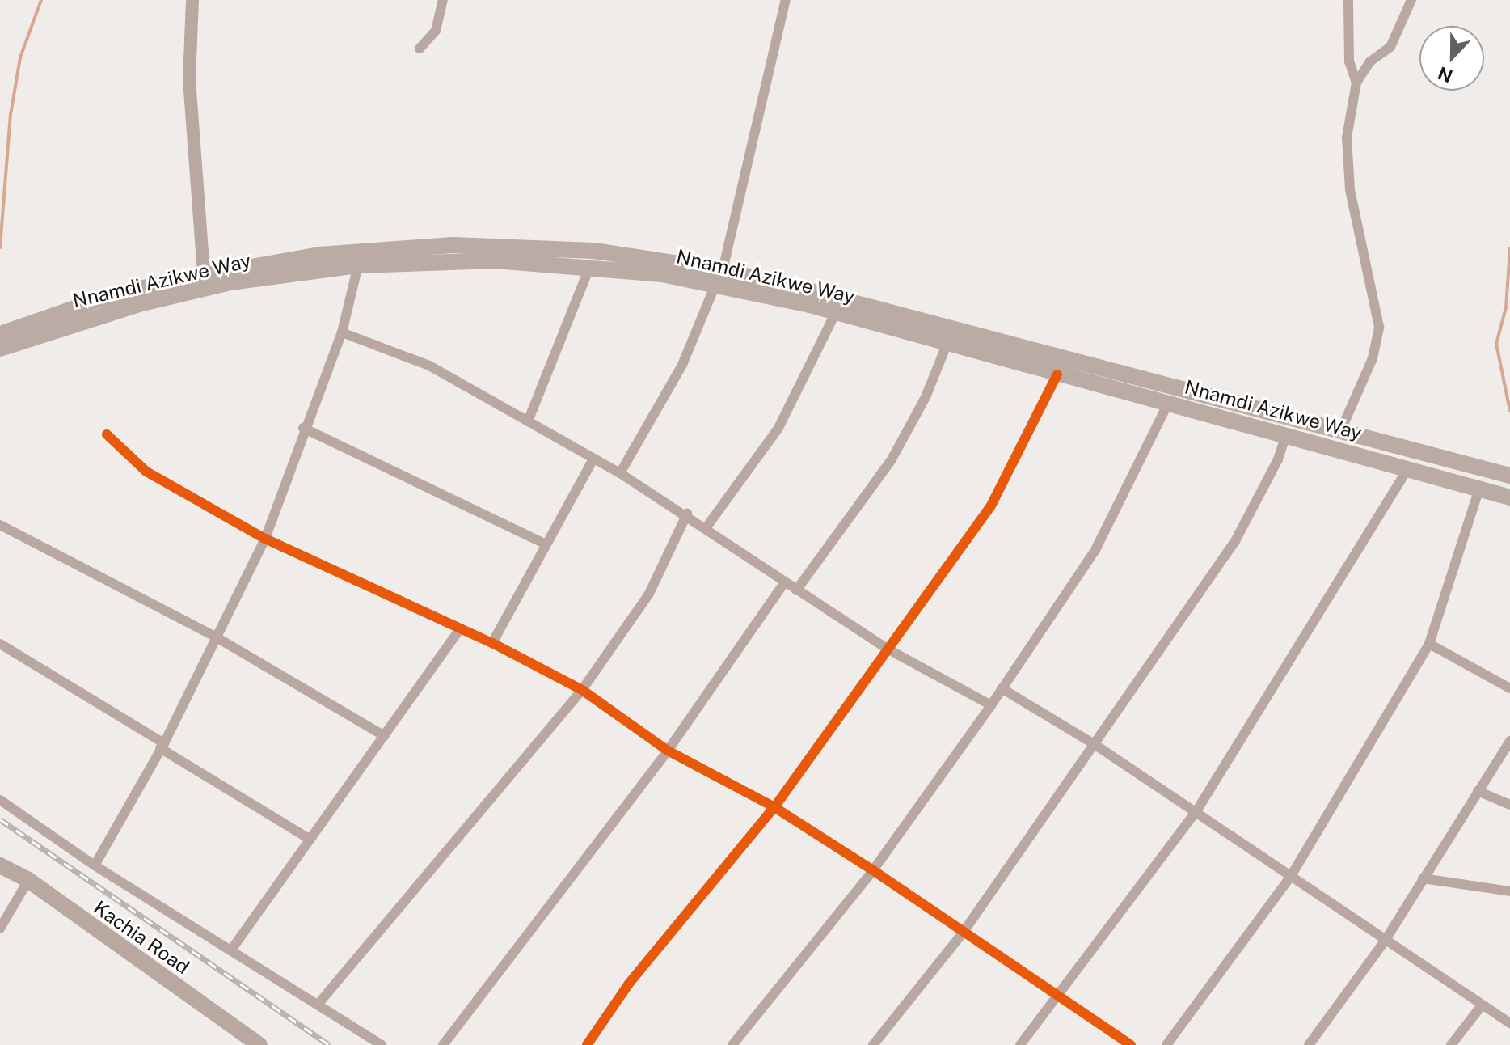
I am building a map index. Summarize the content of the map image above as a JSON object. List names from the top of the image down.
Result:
{
  "streets": {
    "highway": ["Nnamdi Azikwe Way"],
    "main road": ["Kachia Road"]
  },
  "north": "bottom"
}
